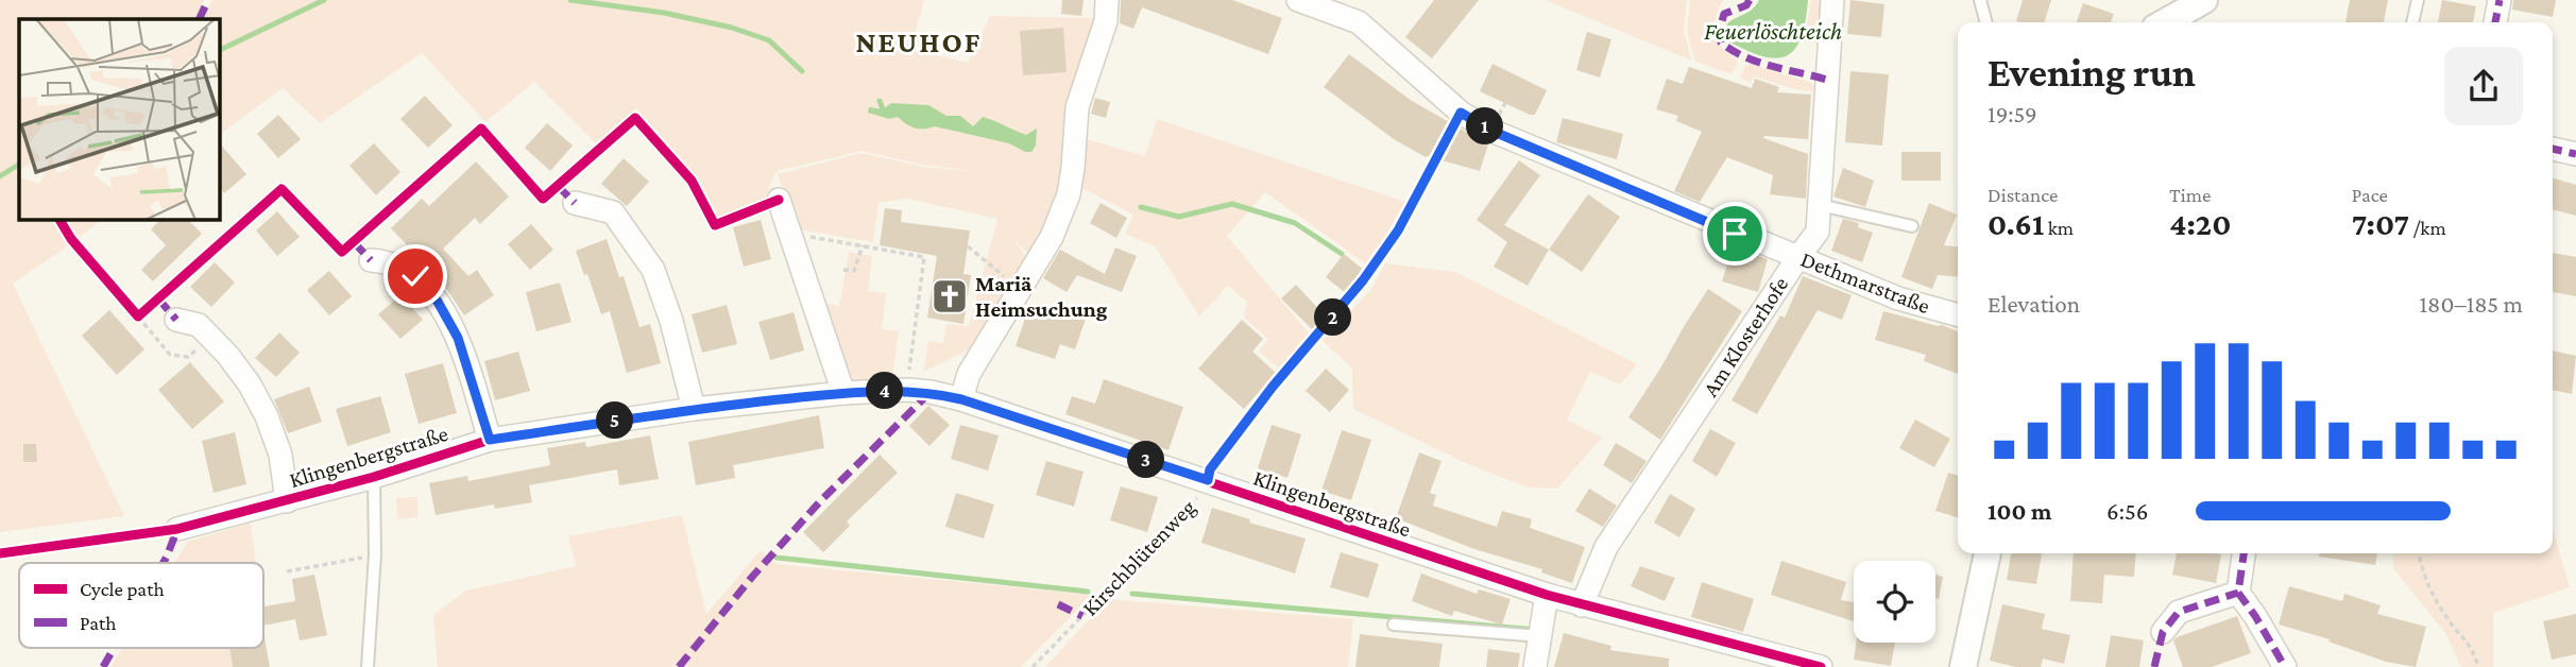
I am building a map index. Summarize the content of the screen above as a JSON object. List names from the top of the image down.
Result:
{
  "streets": {
    "street": ["Dethmarstraße", "Am Klosterhofe", "Klingenbergstraße"],
    "path": ["Kirschblütenweg"]
  },
  "crossings": [
    ["Dethmarstraße", "Am Klosterhofe"],
    ["Dethmarstraße", "Kirschblütenweg"],
    ["Am Klosterhofe", "Klingenbergstraße"],
    ["Klingenbergstraße", "Kirschblütenweg"]
  ],
  "districts": ["NEUHOF"],
  "water": ["Feuerlöschteich"],
  "places": {
    "church": ["Mariä Heimsuchung"]
  },
  "legend": ["Cycle path", "Path"],
  "page": {
    "heading": ["Evening run", "19:59"],
    "pins": [
      "1",
      "2",
      "4",
      "5",
      "3"
    ],
    "stats": [
      ["Distance", "0.61 km"],
      ["Time", "4:20"],
      ["Pace", "7:07 /km"]
    ],
    "chart": ["Elevation", "180–185 m"],
    "list": [
      {
        "name": "100 m",
        "note": "6:56"
      }
    ]
  }
}
